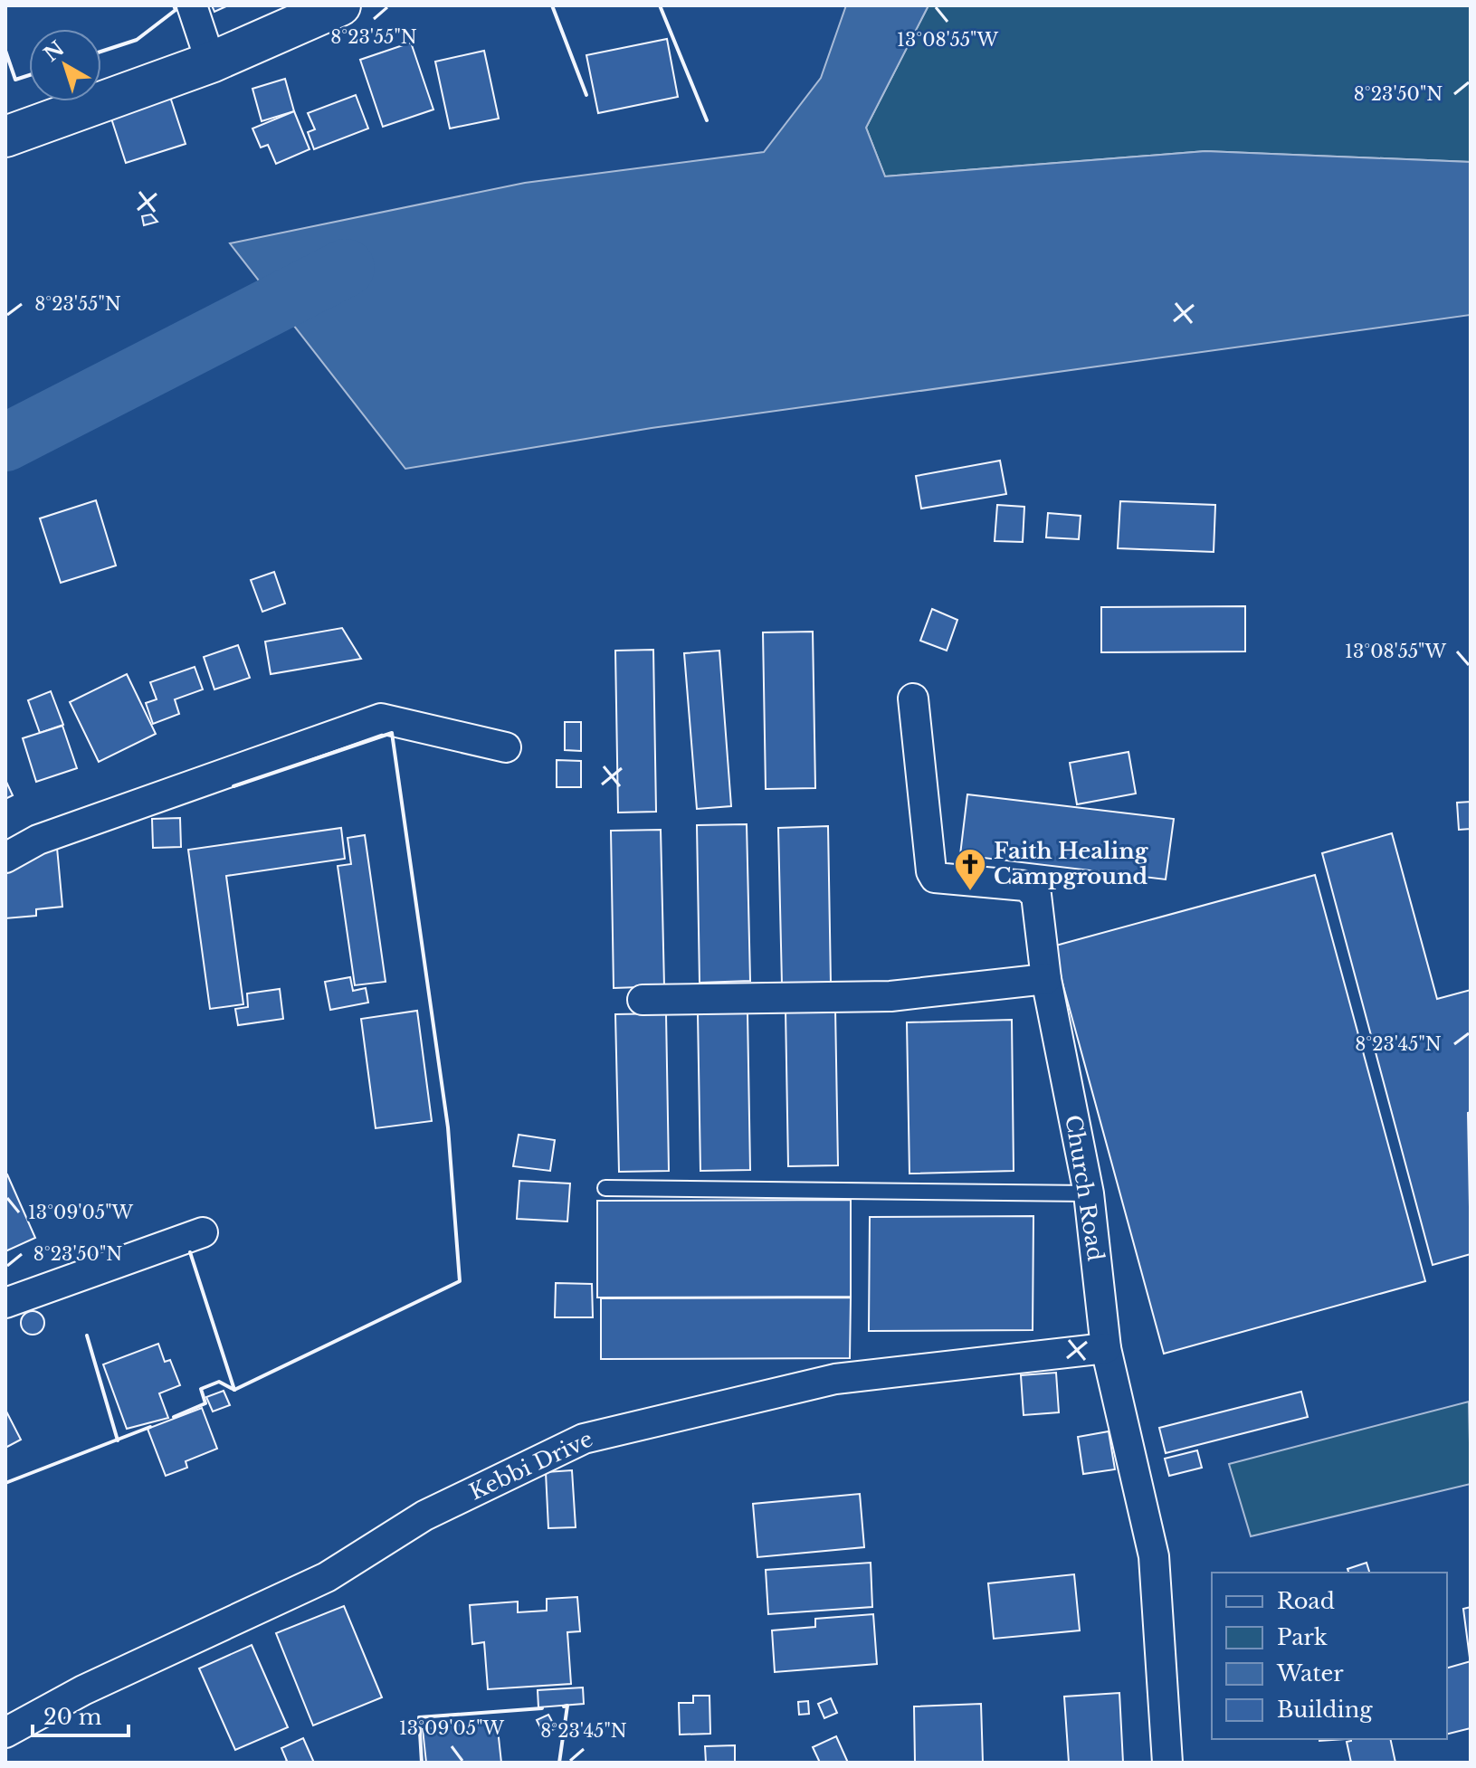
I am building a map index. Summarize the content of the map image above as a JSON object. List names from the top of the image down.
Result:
{
  "streets": {
    "street": ["Church Road", "Kebbi Drive"]
  },
  "crossings": [
    ["Church Road", "Kebbi Drive"]
  ],
  "places": {
    "church": ["Faith Healing Campground"]
  },
  "legend": [
    "Road",
    "Park",
    "Water",
    "Building"
  ],
  "scale_bar": "20 m",
  "north": "top left",
  "coordinates": [
    "8°23'55\"N",
    "13°08'55\"W",
    "8°23'50\"N",
    "8°23'45\"N",
    "13°09'05\"W"
  ]
}
